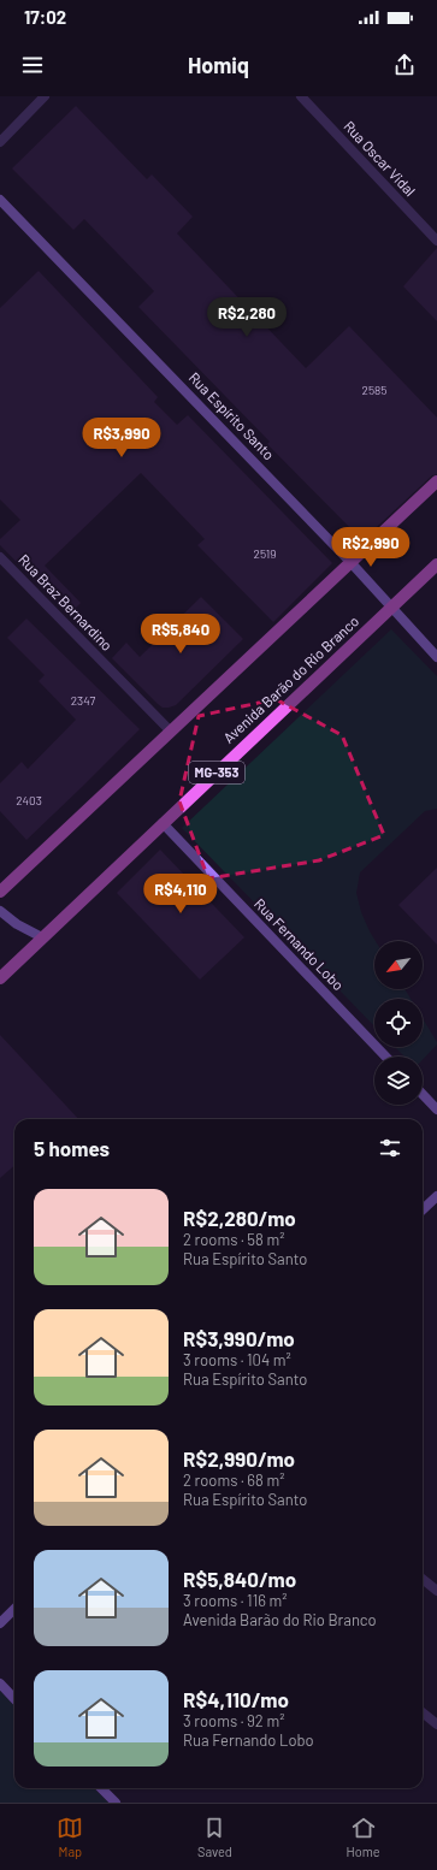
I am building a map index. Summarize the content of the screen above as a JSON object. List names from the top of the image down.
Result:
{
  "streets": {
    "main road": ["Avenida Barão do Rio Branco", "MG-353"],
    "street": [
      "Rua Oscar Vidal",
      "Rua Espírito Santo",
      "Rua Braz Bernardino",
      "Rua Fernando Lobo"
    ]
  },
  "crossings": [
    ["Rua Espírito Santo", "Avenida Barão do Rio Branco"],
    ["Avenida Barão do Rio Branco", "Rua Fernando Lobo"]
  ],
  "house_numbers": [
    "2585",
    "2519",
    "2347",
    "2403"
  ],
  "north": "bottom left",
  "page": {
    "status": "17:02",
    "header": "Homiq",
    "price": [
      "R$2,280",
      "R$3,990",
      "R$2,990",
      "R$5,840",
      "R$4,110"
    ],
    "heading": "5 homes",
    "list": [
      {
        "name": "R$2,280/mo",
        "note": "2 rooms · 58 m² · Rua Espírito Santo"
      },
      {
        "name": "R$3,990/mo",
        "note": "3 rooms · 104 m² · Rua Espírito Santo"
      },
      {
        "name": "R$2,990/mo",
        "note": "2 rooms · 68 m² · Rua Espírito Santo"
      },
      {
        "name": "R$5,840/mo",
        "note": "3 rooms · 116 m² · Avenida Barão do Rio Branco"
      },
      {
        "name": "R$4,110/mo",
        "note": "3 rooms · 92 m² · Rua Fernando Lobo"
      }
    ],
    "tabs": ["Map", "Saved", "Home"]
  }
}
